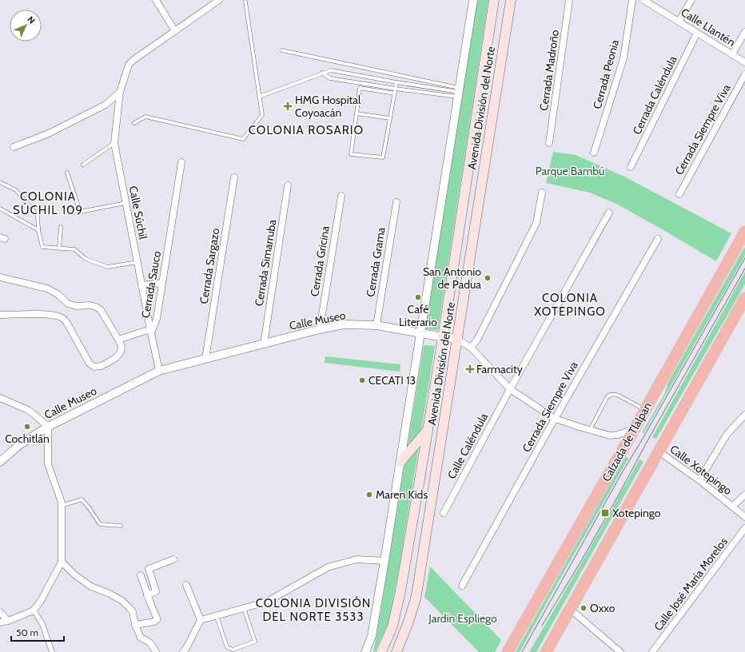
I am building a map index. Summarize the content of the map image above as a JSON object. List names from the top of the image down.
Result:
{
  "streets": {
    "highway": ["Calzada de Tlalpan"],
    "main road": ["Avenida División del Norte"],
    "street": [
      "Calle Llantén",
      "Cerrada Madroño",
      "Cerrada Peonia",
      "Cerrada Caléndula",
      "Cerrada Siempre Viva",
      "Calle Súchil",
      "Cerrada Gricina",
      "Cerrada Grama",
      "Cerrada Simarruba",
      "Cerrada Sargazo",
      "Cerrada Sauco",
      "Calle Museo",
      "Calle Caléndula",
      "Calle Xotepingo",
      "Calle José María Morelos"
    ]
  },
  "crossings": [
    ["Calle Llantén", "Cerrada Caléndula"],
    ["Avenida División del Norte", "Calle Museo"],
    ["Cerrada Siempre Viva", "Calle Museo"],
    ["Calle Súchil", "Cerrada Sauco"],
    ["Calle Súchil", "Calle Museo"],
    ["Cerrada Gricina", "Calle Museo"],
    ["Cerrada Grama", "Calle Museo"],
    ["Cerrada Simarruba", "Calle Museo"],
    ["Cerrada Sargazo", "Calle Museo"],
    ["Calle Museo", "Calzada de Tlalpan"],
    ["Calle Museo", "Calle Caléndula"]
  ],
  "districts": [
    "COLONIA ROSARIO",
    "COLONIA SÚCHIL 109",
    "COLONIA XOTEPINGO",
    "COLONIA DIVISIÓN DEL NORTE 3533"
  ],
  "parks": ["Parque Bambú", "Jardín Espliego"],
  "places": {
    "health": ["HMG Hospital Coyoacán", "Farmacity"],
    "other": [
      "San Antonio de Padua",
      "Café Literario",
      "CECATI 13",
      "Cochitlán",
      "Maren Kids",
      "Oxxo"
    ],
    "transit": ["Xotepingo"]
  },
  "scale_bar": "50 m",
  "north": "top right"
}
